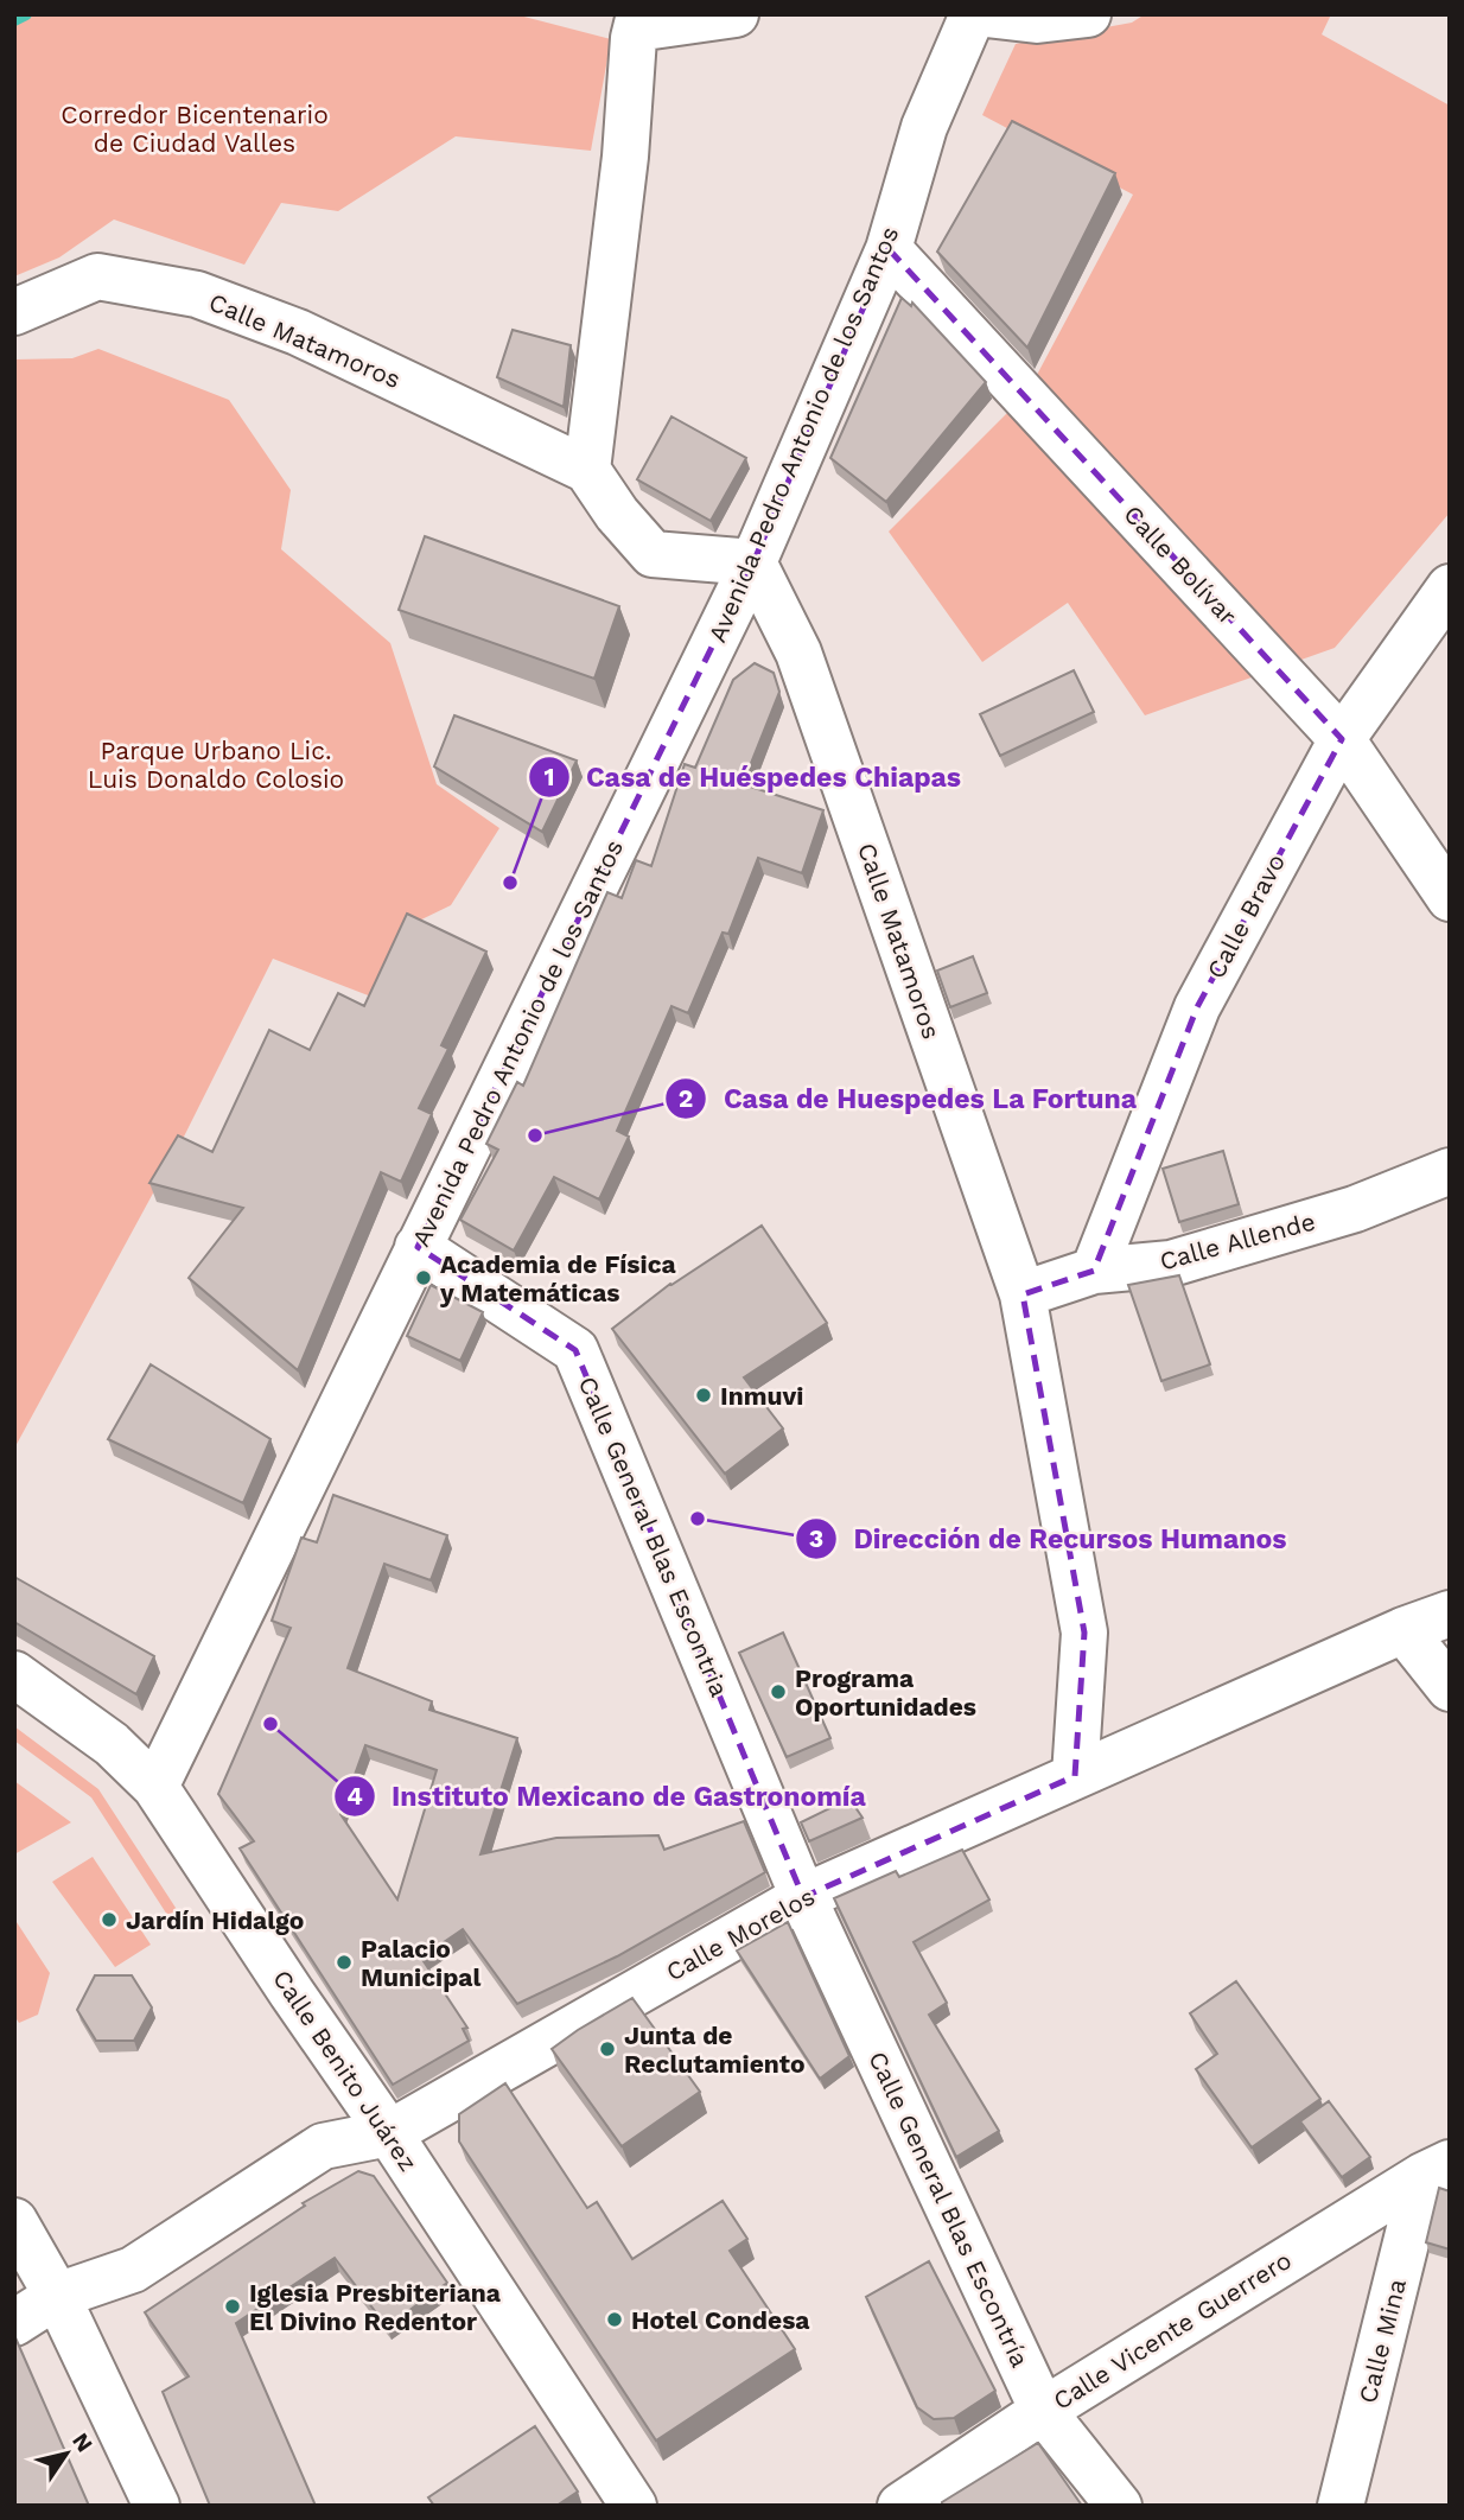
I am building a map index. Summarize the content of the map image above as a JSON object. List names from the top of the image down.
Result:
{
  "streets": {
    "street": [
      "Calle Matamoros",
      "Avenida Pedro Antonio de los Santos",
      "Calle Bolívar",
      "Calle Bravo",
      "Calle Allende",
      "Calle General Blas Escontria",
      "Calle Morelos",
      "Calle Benito Juárez",
      "Calle General Blas Escontría",
      "Calle Vicente Guerrero",
      "Calle Mina"
    ]
  },
  "crossings": [
    ["Calle Matamoros", "Avenida Pedro Antonio de los Santos"],
    ["Calle Matamoros", "Calle Allende"],
    ["Calle Matamoros", "Calle Morelos"],
    ["Avenida Pedro Antonio de los Santos", "Calle Bolívar"],
    ["Avenida Pedro Antonio de los Santos", "Calle General Blas Escontria"],
    ["Avenida Pedro Antonio de los Santos", "Calle Benito Juárez"],
    ["Calle Bolívar", "Calle Bravo"],
    ["Calle Bravo", "Calle Allende"],
    ["Calle General Blas Escontria", "Calle Morelos"],
    ["Calle General Blas Escontria", "Calle General Blas Escontría"],
    ["Calle Morelos", "Calle Benito Juárez"],
    ["Calle Morelos", "Calle General Blas Escontría"],
    ["Calle General Blas Escontría", "Calle Vicente Guerrero"],
    ["Calle Vicente Guerrero", "Calle Mina"]
  ],
  "parks": ["Corredor Bicentenario de Ciudad Valles", "Parque Urbano Lic. Luis Donaldo Colosio"],
  "places": [
    "Casa de Huéspedes Chiapas",
    "Casa de Huespedes La Fortuna",
    "Academia de Física y Matemáticas",
    "Inmuvi",
    "Dirección de Recursos Humanos",
    "Programa Oportunidades",
    "Instituto Mexicano de Gastronomía",
    "Jardín Hidalgo",
    "Palacio Municipal",
    "Junta de Reclutamiento",
    "Iglesia Presbiteriana El Divino Redentor",
    "Hotel Condesa"
  ],
  "north": "top right"
}
